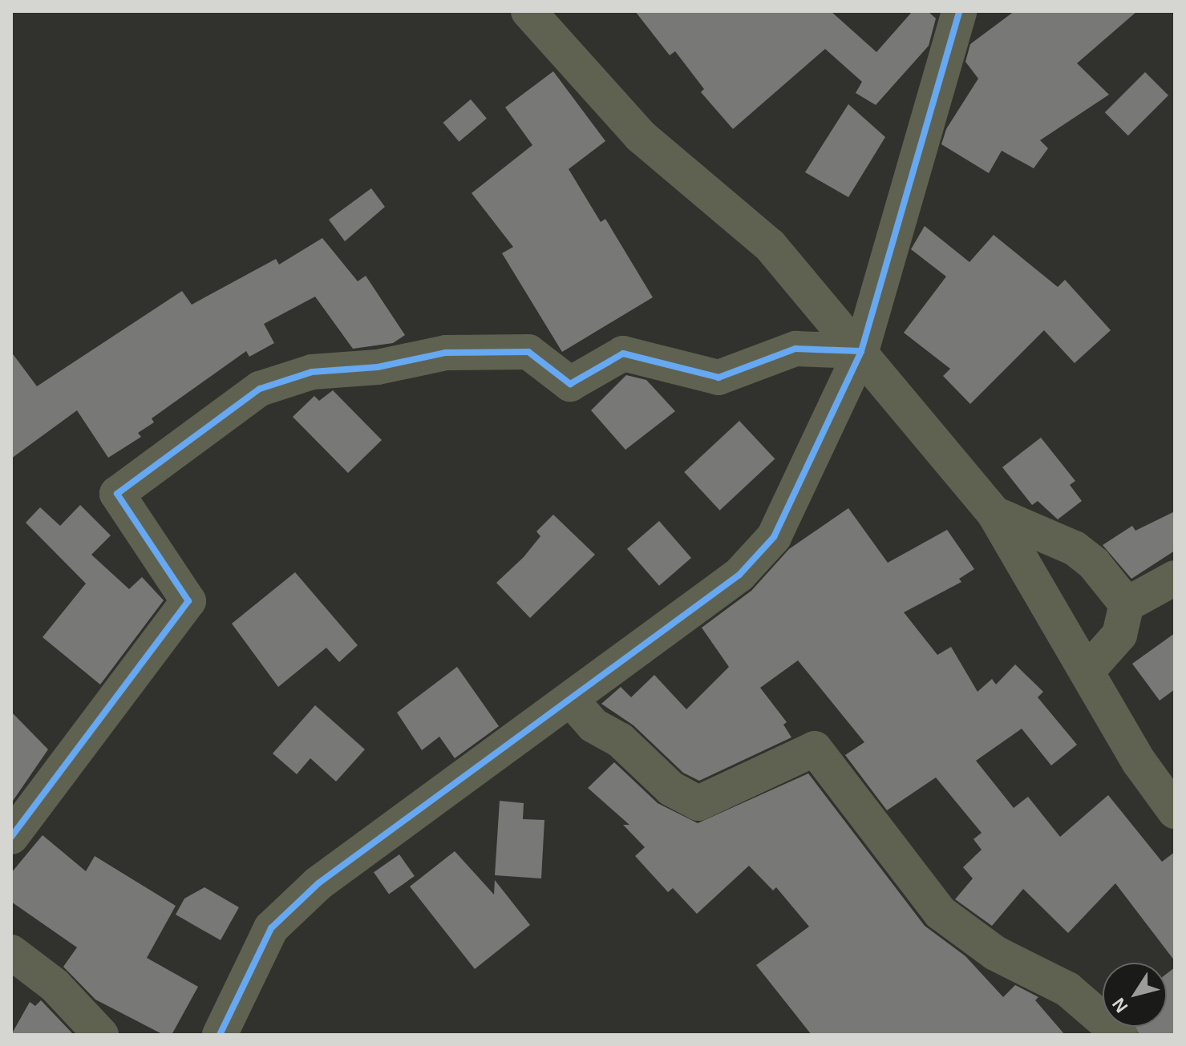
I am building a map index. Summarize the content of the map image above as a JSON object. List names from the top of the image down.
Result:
{
  "north": "bottom left"
}
